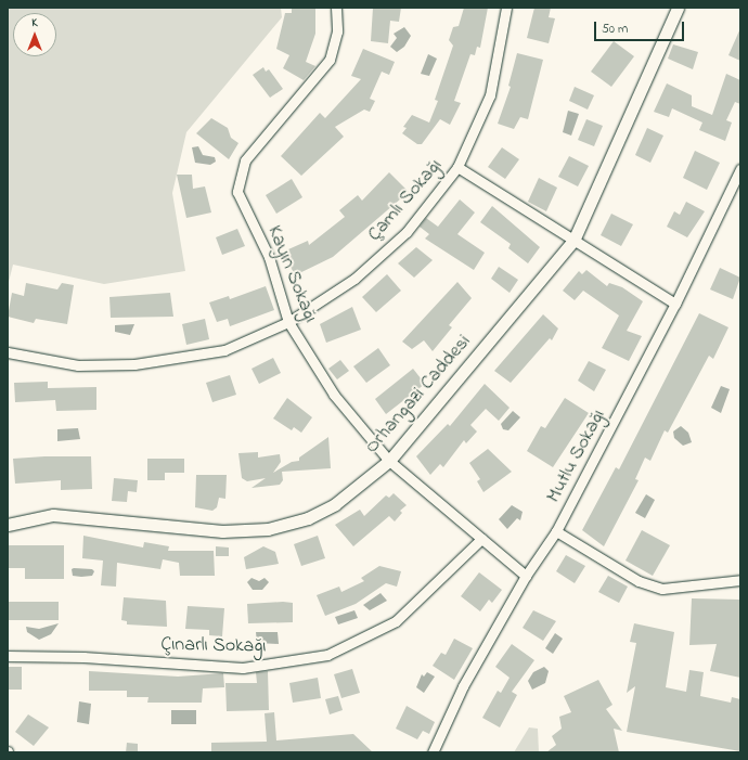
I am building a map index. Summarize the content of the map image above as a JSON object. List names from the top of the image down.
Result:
{
  "streets": {
    "street": [
      "Çamlı Sokağı",
      "Kayın Sokağı",
      "Orhangazi Caddesi",
      "Mutlu Sokağı",
      "Çınarlı Sokağı"
    ]
  },
  "crossings": [
    ["Çamlı Sokağı", "Kayın Sokağı"],
    ["Kayın Sokağı", "Orhangazi Caddesi"],
    ["Kayın Sokağı", "Mutlu Sokağı"],
    ["Kayın Sokağı", "Çınarlı Sokağı"]
  ],
  "scale_bar": "50 m",
  "north": "top"
}
